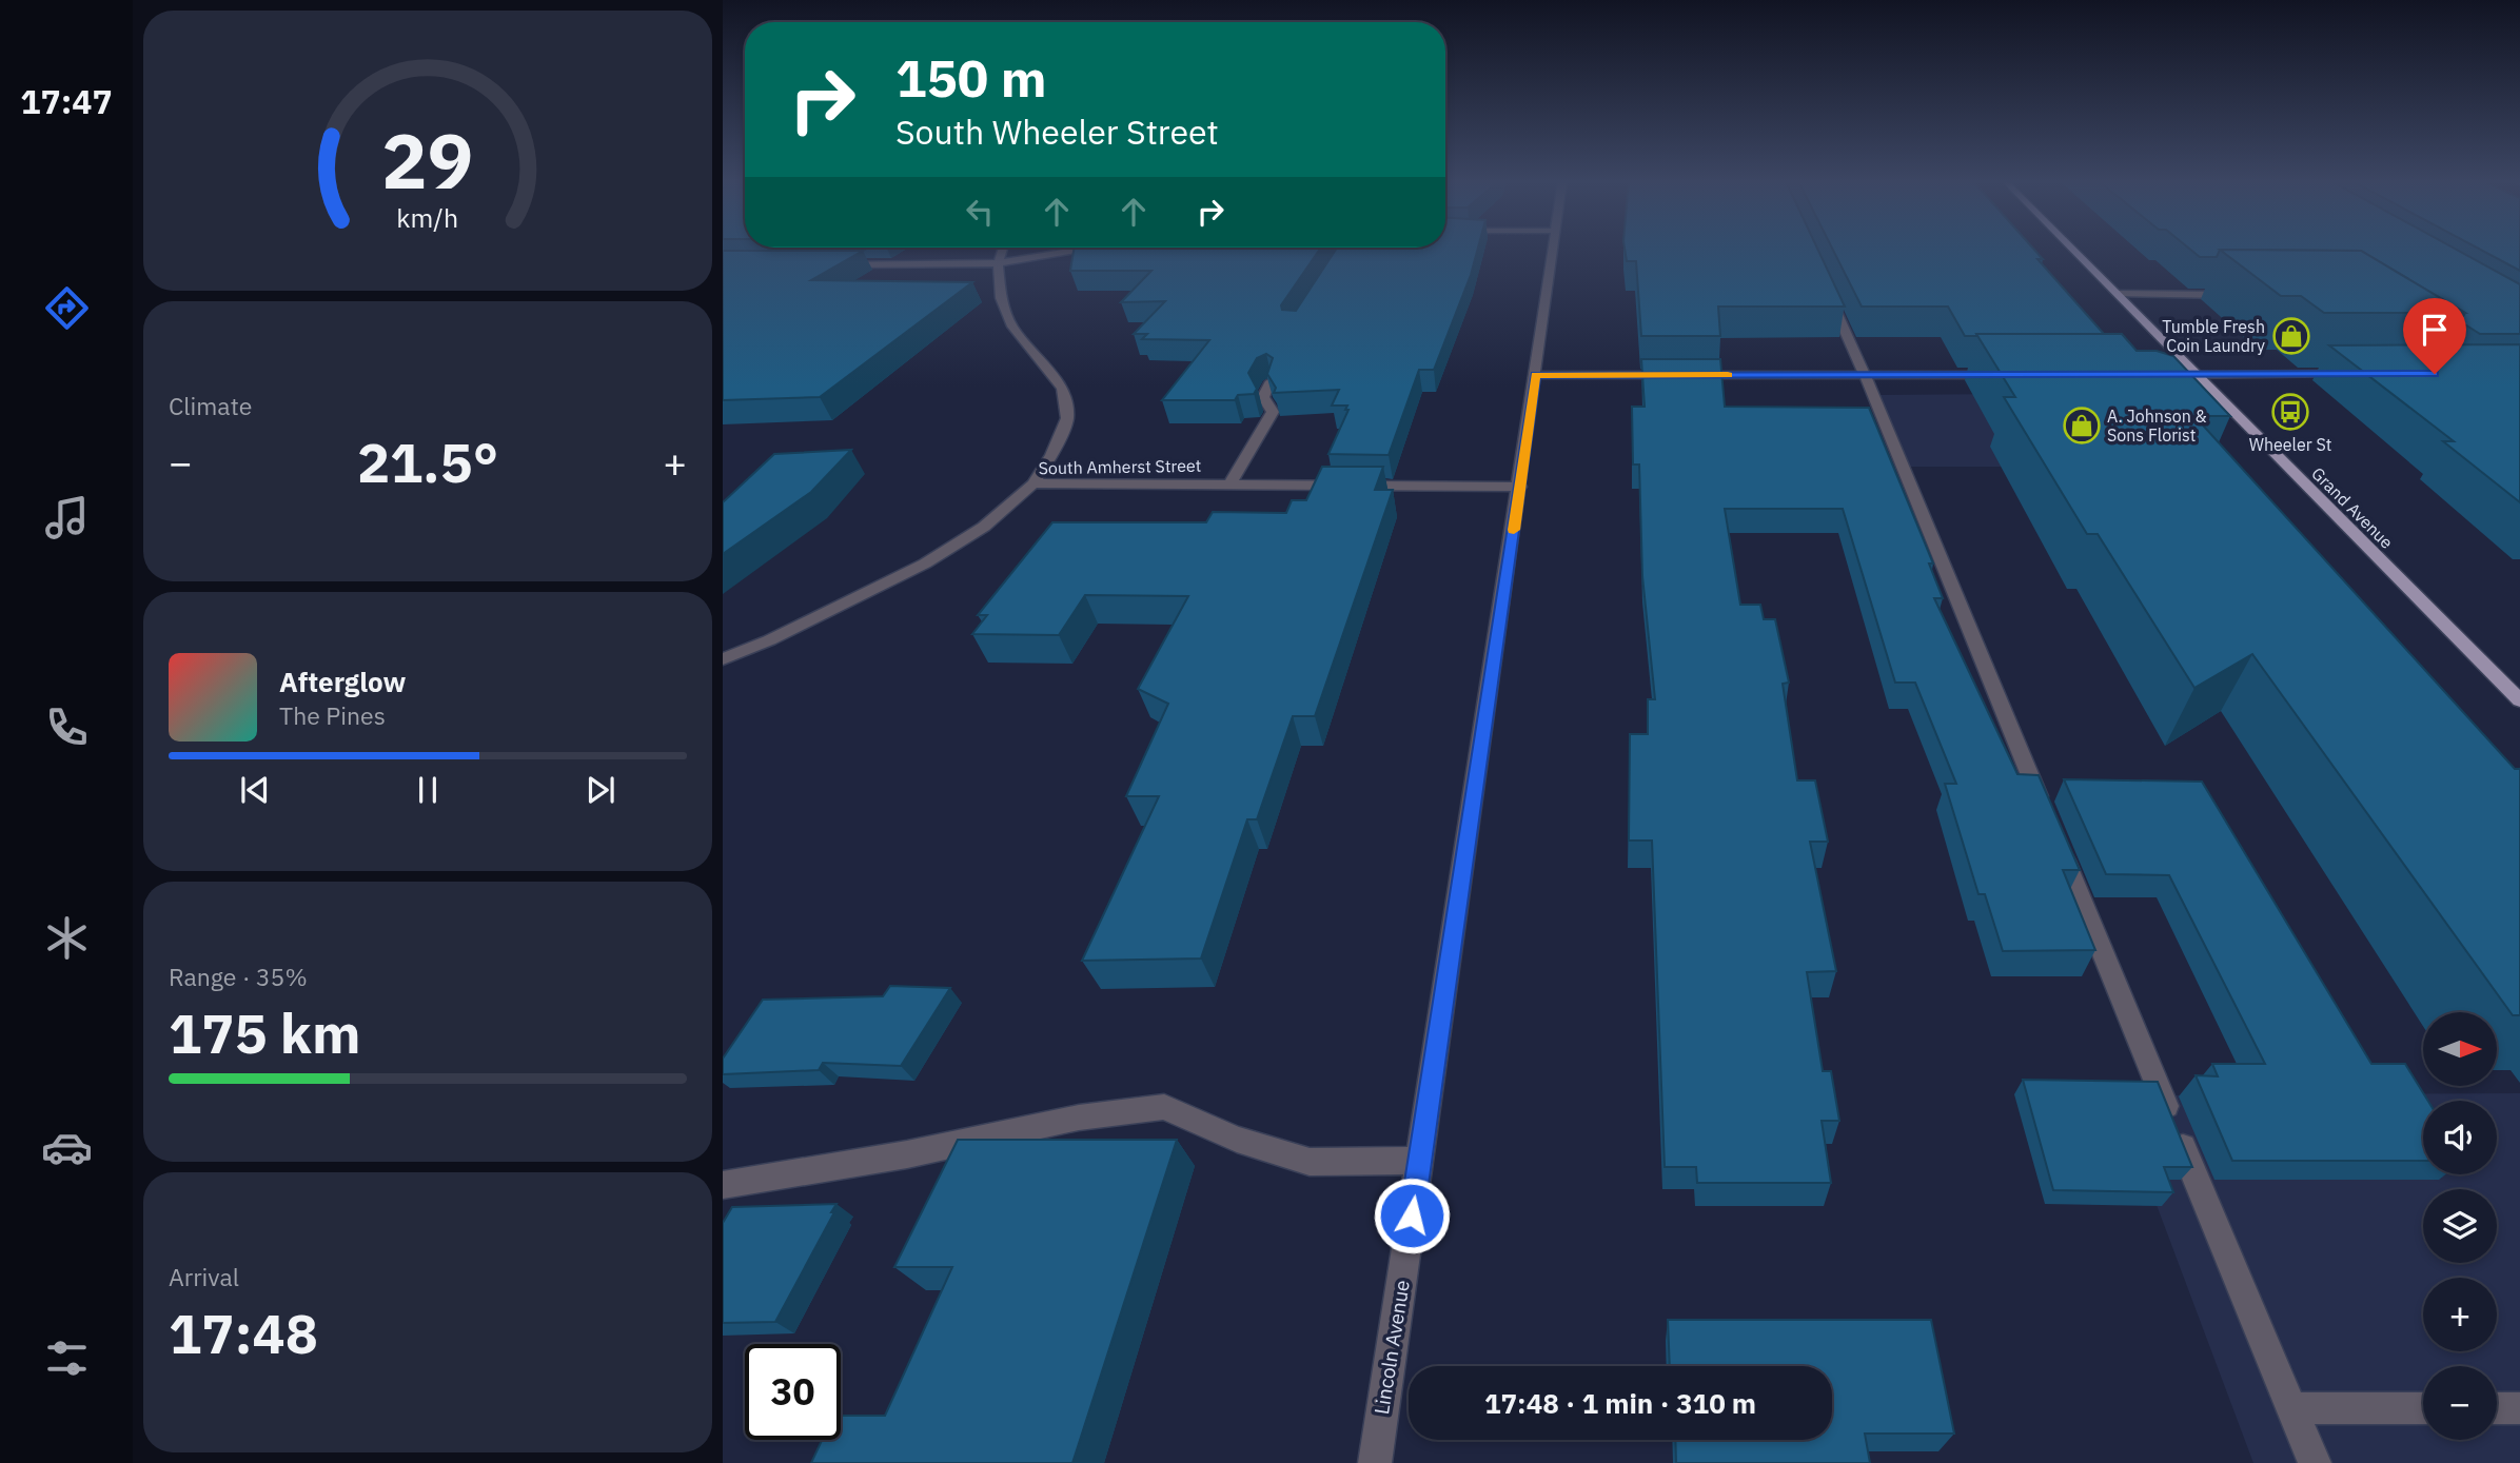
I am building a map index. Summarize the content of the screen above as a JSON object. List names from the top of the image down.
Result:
{
  "streets": {
    "main road": ["Grand Avenue"],
    "street": ["South Amherst Street", "Lincoln Avenue"]
  },
  "crossings": [
    ["South Amherst Street", "Lincoln Avenue"]
  ],
  "places": {
    "shop": ["Tumble Fresh Coin Laundry", "A. Johnson & Sons Florist"],
    "bus stop": ["Wheeler St"]
  },
  "north": "right",
  "page": {
    "tabs": "17:47",
    "turn": ["150 m", "South Wheeler Street"],
    "tile": [
      "Climate",
      ["Range · 35%", "175 km"],
      ["Arrival", "17:48"]
    ],
    "heat": ["−", "21.5°", "+"],
    "song": ["Afterglow", "The Pines"],
    "map_buttons": ["+", "−"],
    "limit": "30",
    "trip": "17:48 · 1 min · 310 m",
    "gauge": ["29", "km/h"]
  }
}
